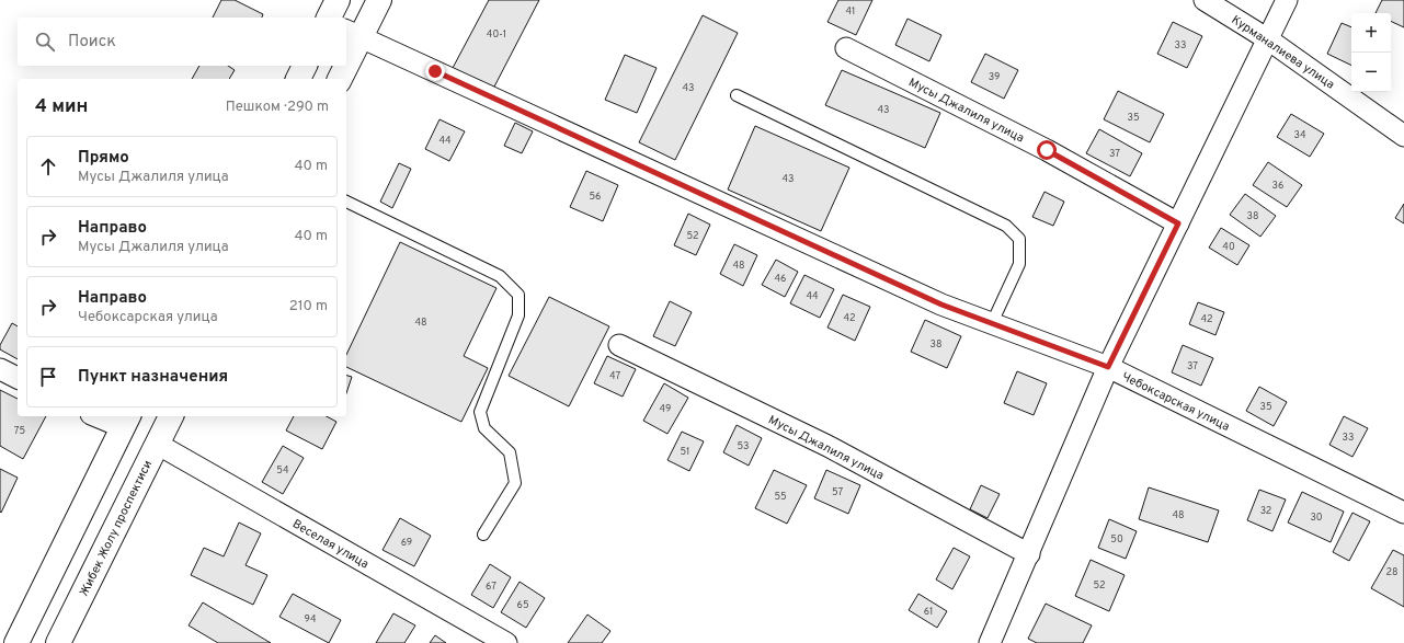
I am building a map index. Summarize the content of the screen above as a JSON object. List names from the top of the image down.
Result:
{
  "streets": {
    "main road": ["Жибек Жолу проспектиси"],
    "street": [
      "Курманалиева улица",
      "Мусы Джалиля улица",
      "Чебоксарская улица",
      "Веселая улица"
    ]
  },
  "crossings": [
    ["Жибек Жолу проспектиси", "Веселая улица"]
  ],
  "house_numbers": [
    "41",
    "40-1",
    "33",
    "39",
    "43",
    "43",
    "35",
    "34",
    "44",
    "37",
    "43",
    "36",
    "56",
    "38",
    "52",
    "40",
    "48",
    "46",
    "44",
    "42",
    "42",
    "48",
    "38",
    "37",
    "47",
    "35",
    "49",
    "75",
    "33",
    "53",
    "51",
    "54",
    "57",
    "55",
    "32",
    "48",
    "30",
    "50",
    "69",
    "28",
    "52",
    "67",
    "65",
    "61",
    "94"
  ],
  "page": {
    "map_buttons": ["+", "−"],
    "search": "Поиск",
    "heading": ["4 мин", "Пешком · 290 m"],
    "list": [
      ["Прямо", "Мусы Джалиля улица", "40 m"],
      ["Направо", "Мусы Джалиля улица", "40 m"],
      ["Направо", "Чебоксарская улица", "210 m"],
      "Пункт назначения"
    ]
  }
}
